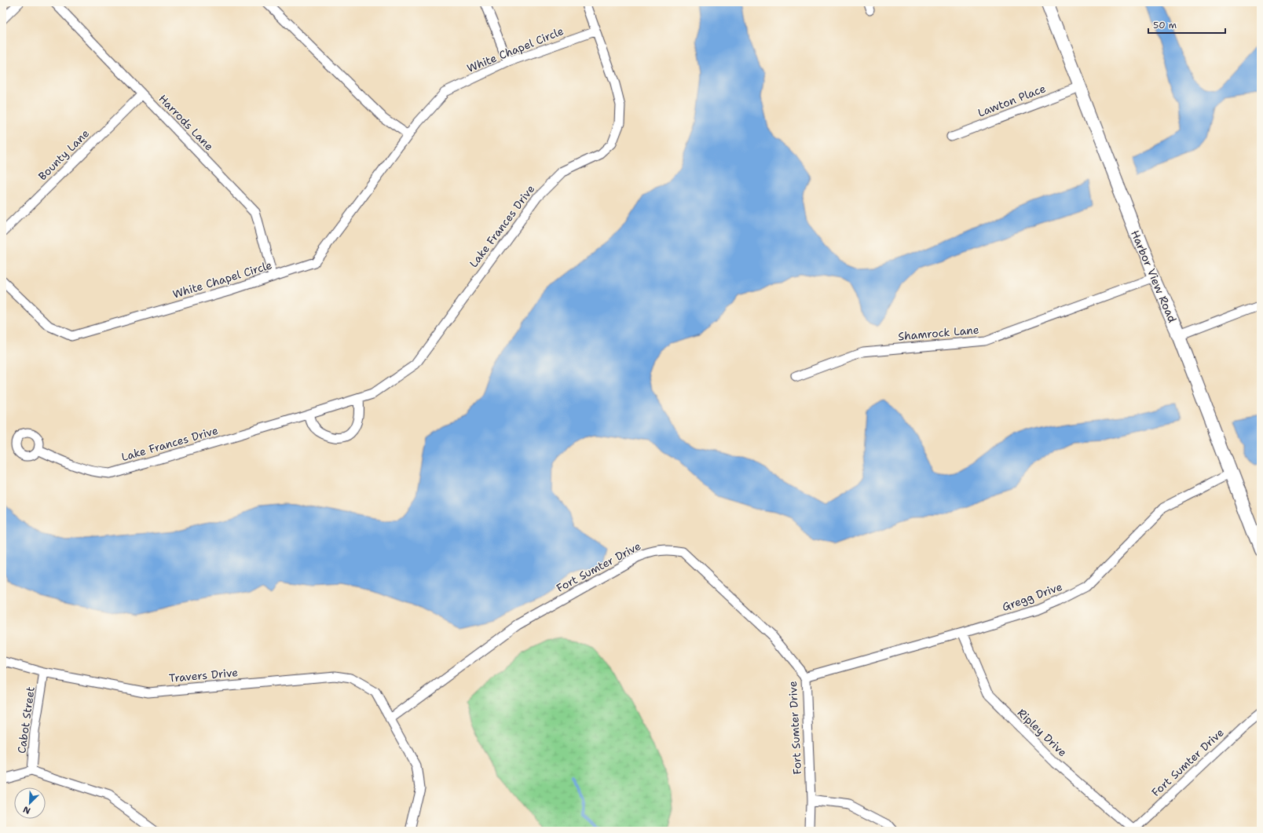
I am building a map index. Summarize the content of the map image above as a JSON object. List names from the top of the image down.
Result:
{
  "streets": {
    "main road": ["Harbor View Road"],
    "street": [
      "White Chapel Circle",
      "Lawton Place",
      "Harrods Lane",
      "Bounty Lane",
      "Lake Frances Drive",
      "Shamrock Lane",
      "Fort Sumter Drive",
      "Gregg Drive",
      "Travers Drive",
      "Cabot Street",
      "Ripley Drive"
    ]
  },
  "crossings": [
    ["White Chapel Circle", "Harrods Lane"],
    ["White Chapel Circle", "Lake Frances Drive"],
    ["Lawton Place", "Harbor View Road"],
    ["Harrods Lane", "Bounty Lane"],
    ["Harbor View Road", "Shamrock Lane"],
    ["Harbor View Road", "Gregg Drive"],
    ["Fort Sumter Drive", "Gregg Drive"],
    ["Fort Sumter Drive", "Travers Drive"],
    ["Fort Sumter Drive", "Ripley Drive"],
    ["Gregg Drive", "Ripley Drive"],
    ["Travers Drive", "Cabot Street"]
  ],
  "scale_bar": "50 m",
  "north": "bottom left"
}
